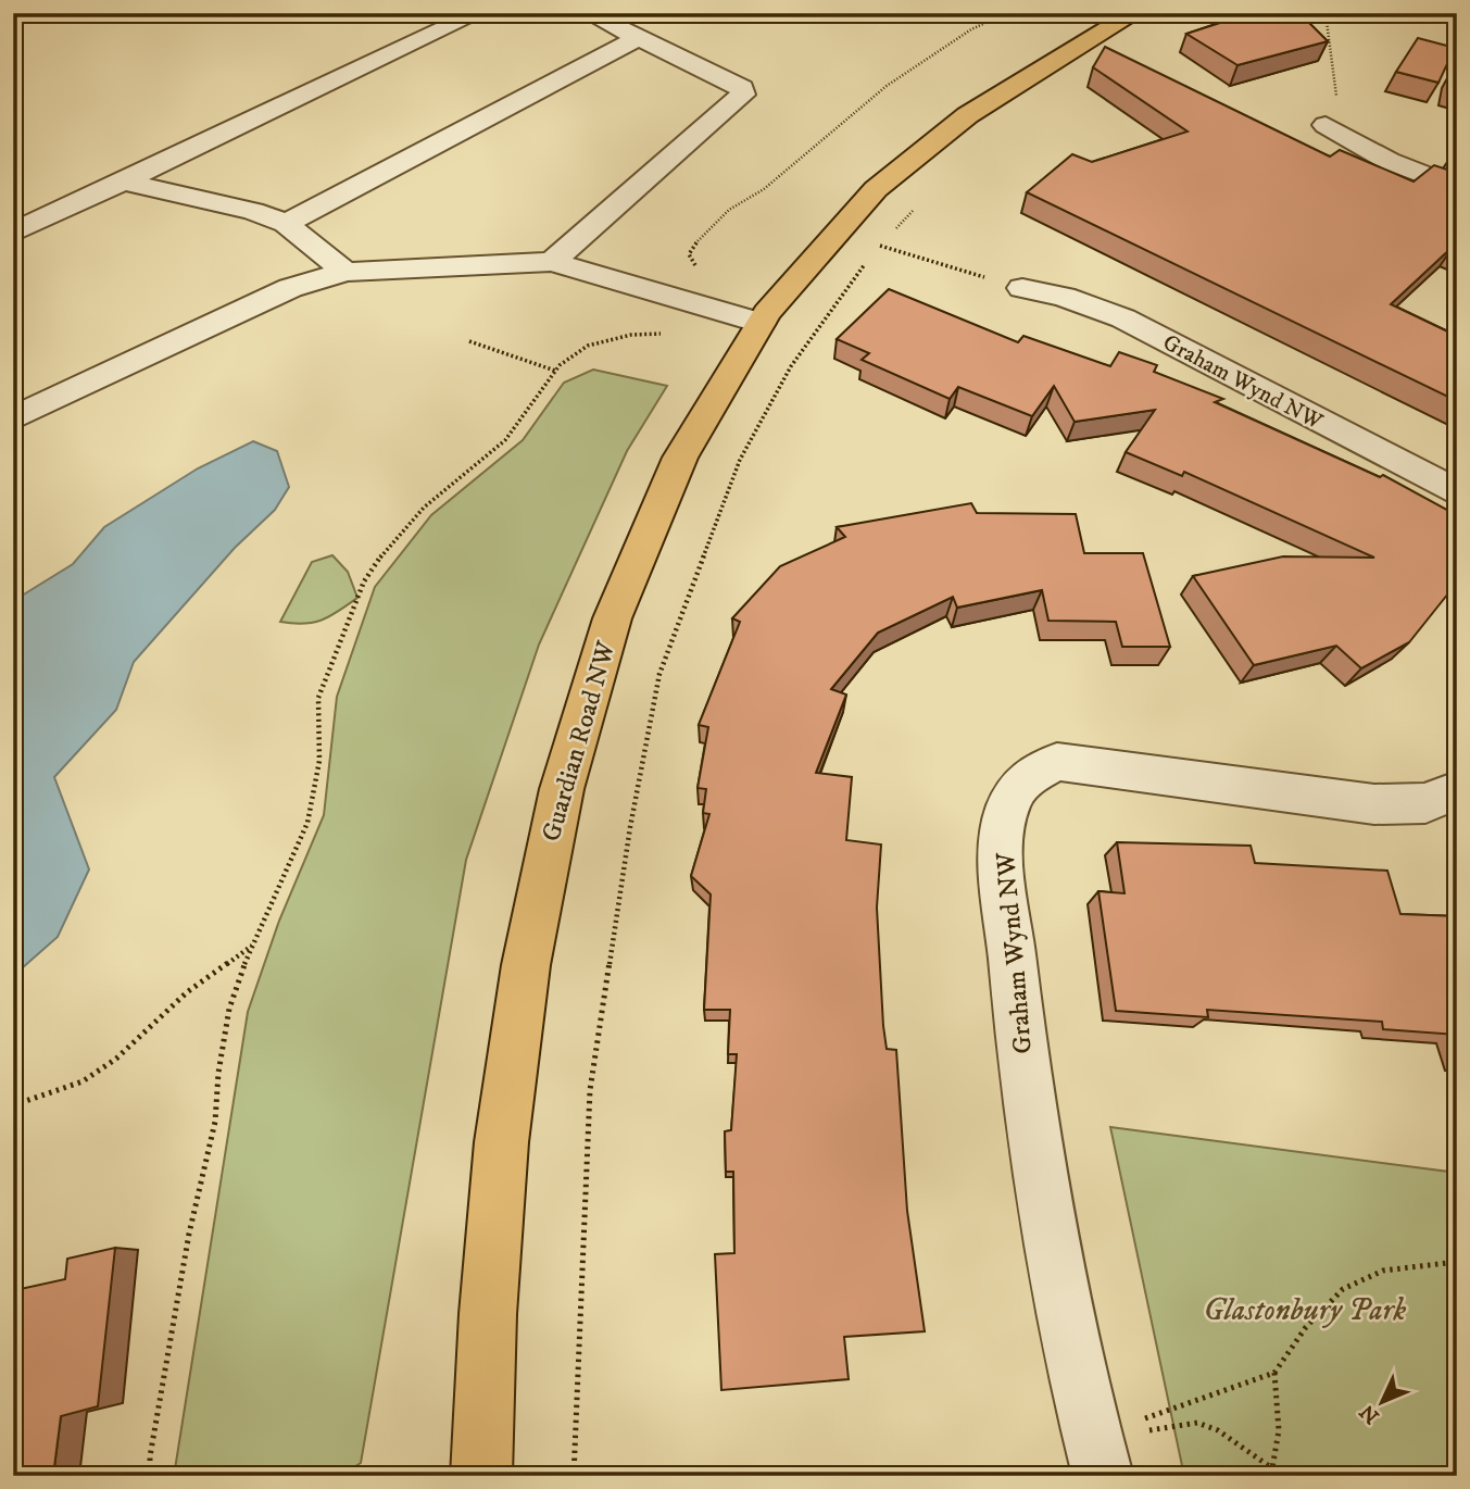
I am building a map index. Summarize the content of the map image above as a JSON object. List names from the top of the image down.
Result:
{
  "streets": {
    "main road": ["Guardian Road NW"],
    "street": ["Graham Wynd NW"]
  },
  "parks": ["Glastonbury Park"],
  "north": "bottom left"
}
